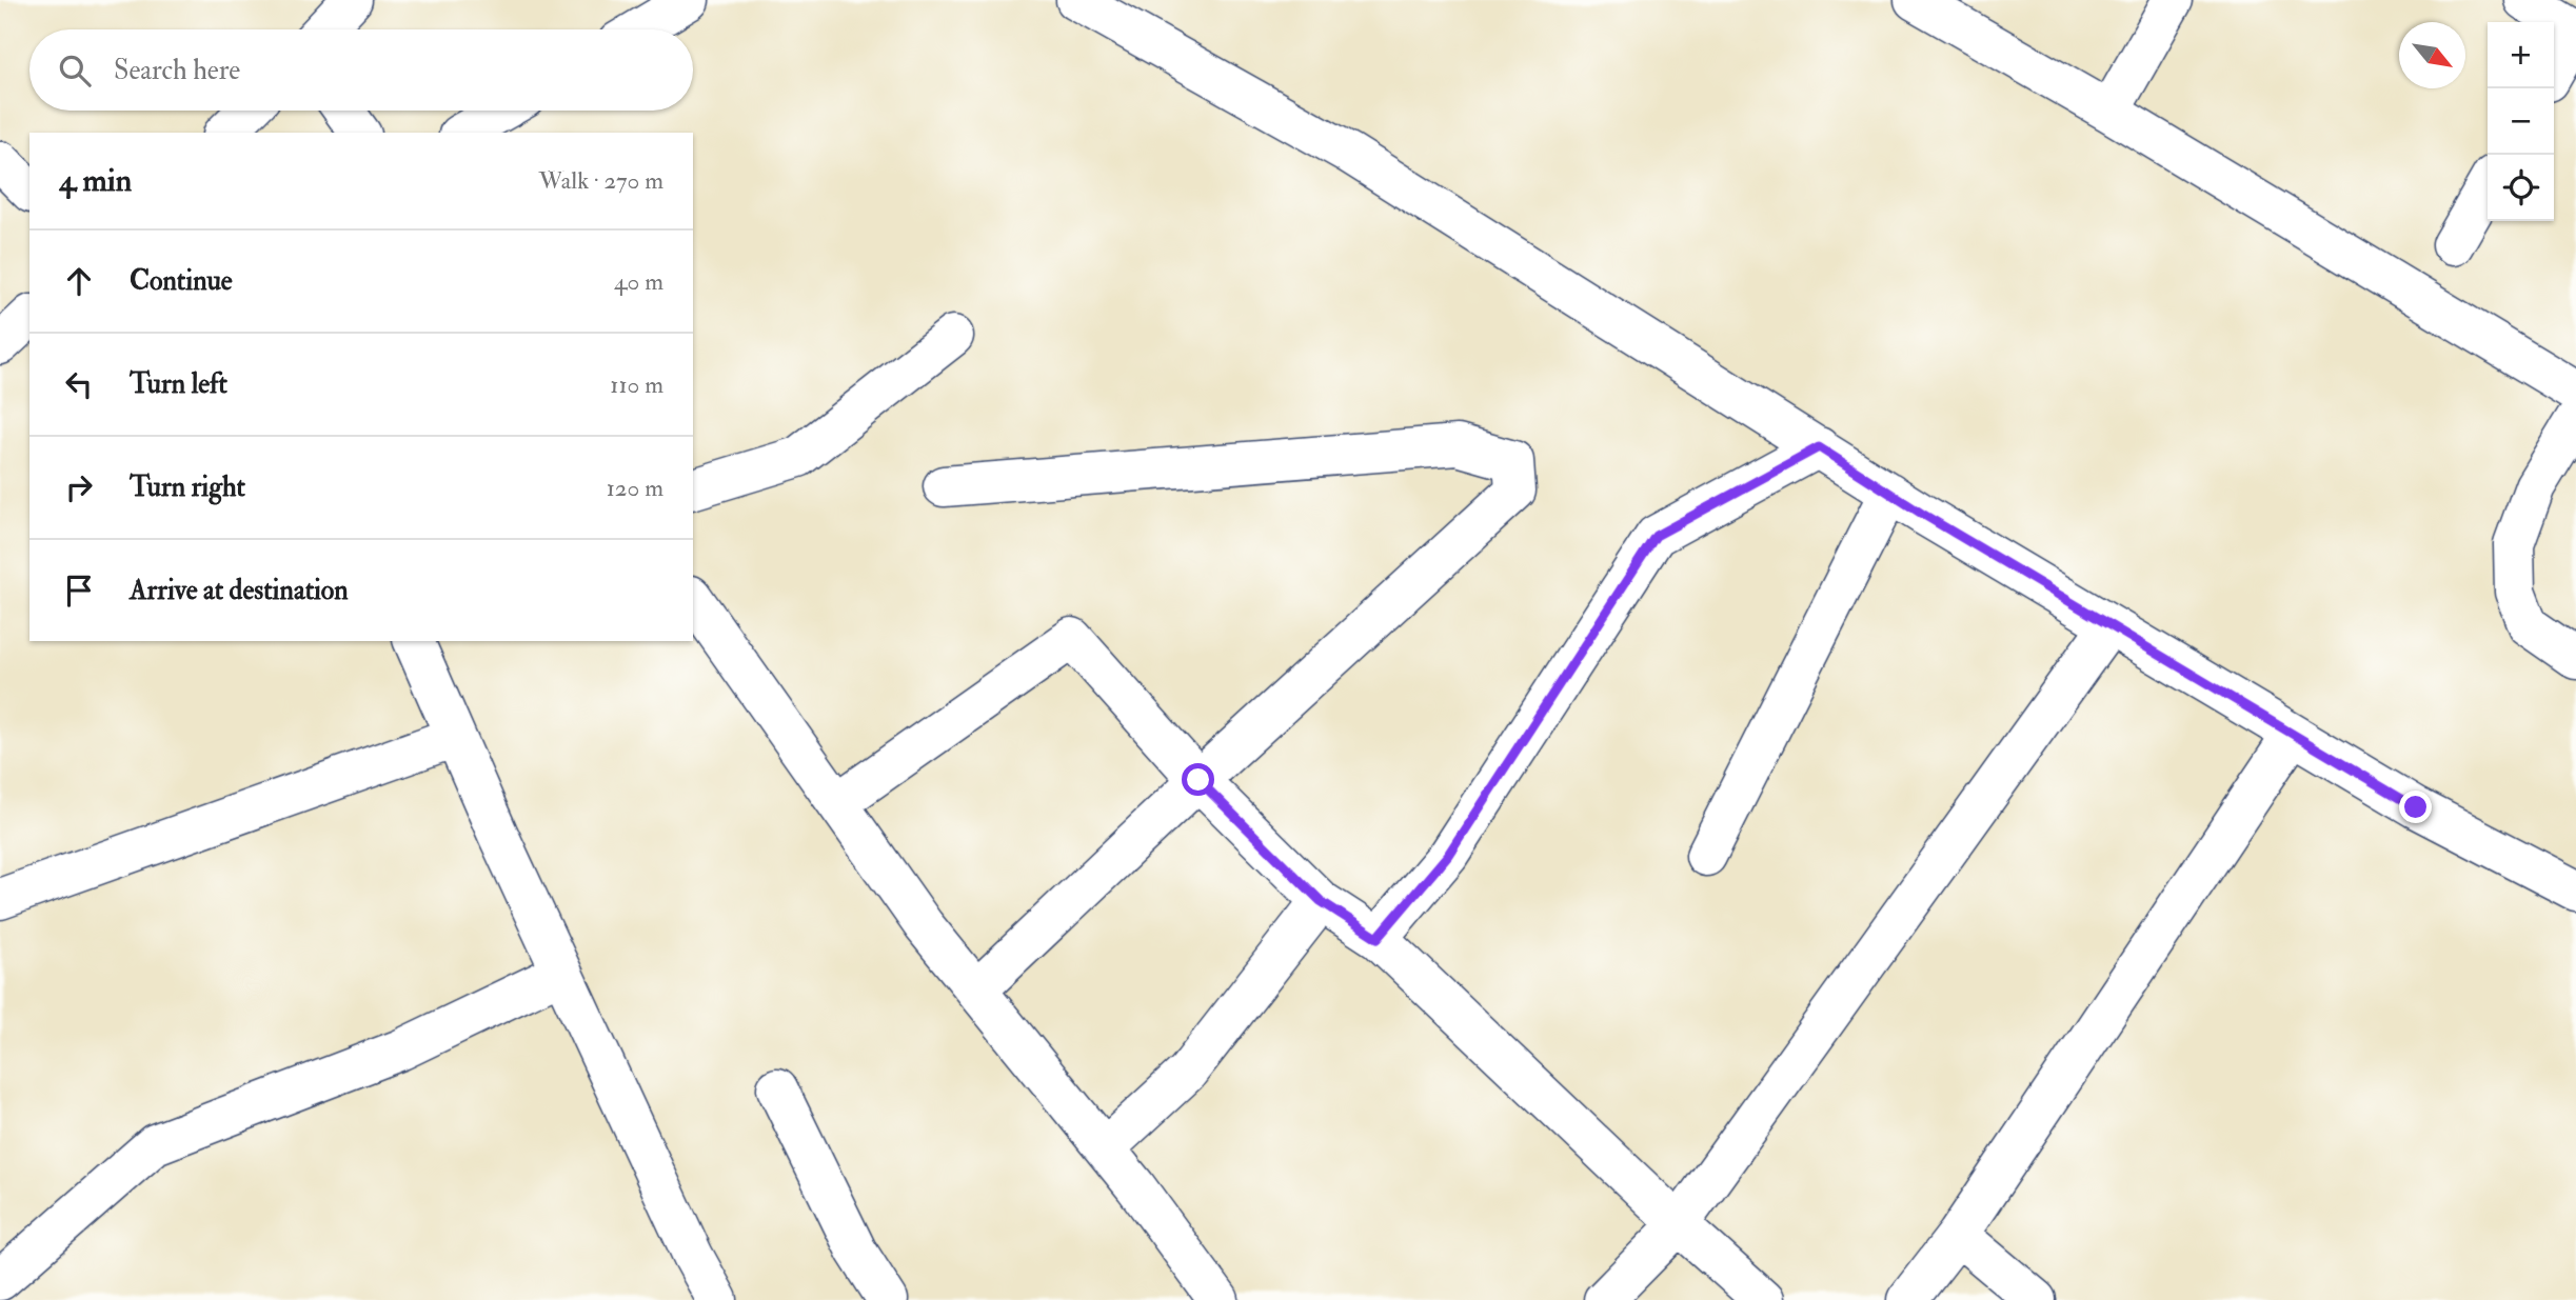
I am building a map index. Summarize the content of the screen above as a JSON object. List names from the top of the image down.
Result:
{
  "north": "bottom right",
  "page": {
    "map_buttons": ["+", "−"],
    "search": "Search here",
    "heading": ["4 min", "Walk · 270 m"],
    "list": [
      ["Continue", "40 m"],
      ["Turn left", "110 m"],
      ["Turn right", "120 m"],
      "Arrive at destination"
    ]
  }
}
